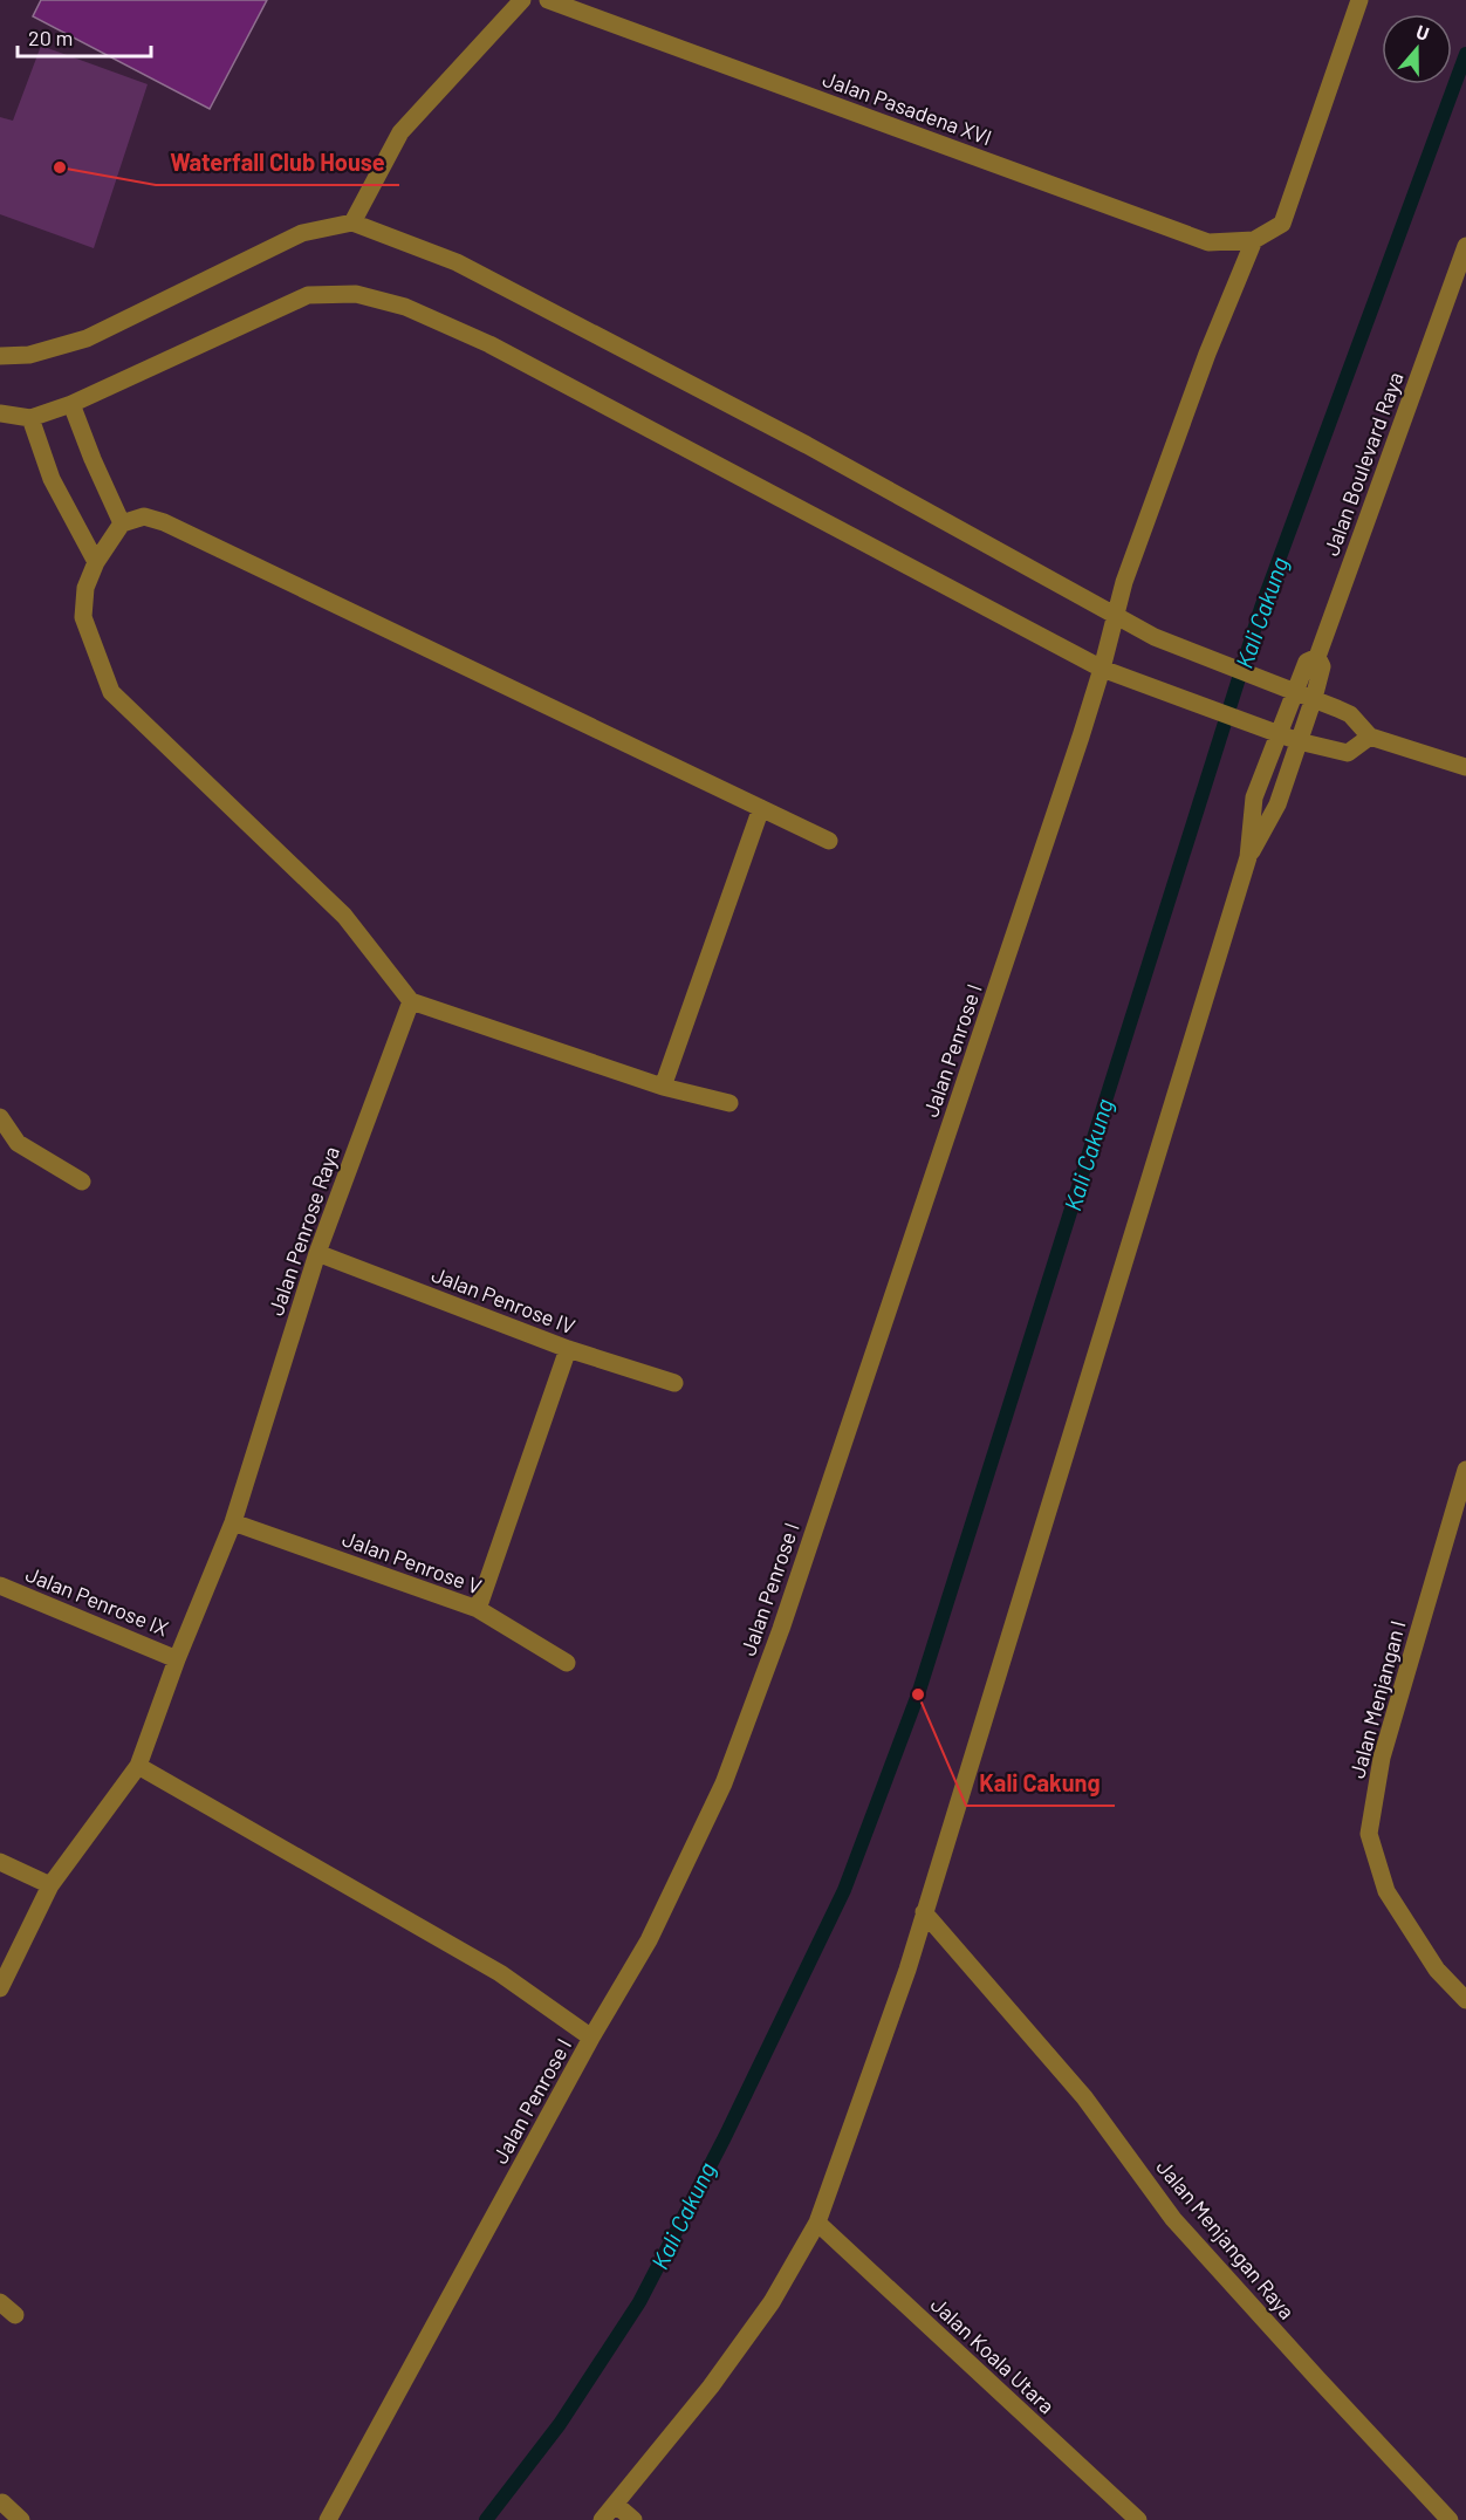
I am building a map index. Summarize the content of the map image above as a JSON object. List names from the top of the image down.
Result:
{
  "streets": {
    "street": [
      "Jalan Pasadena XVI",
      "Jalan Boulevard Raya",
      "Jalan Penrose I",
      "Jalan Penrose Raya",
      "Jalan Penrose IV",
      "Jalan Penrose V",
      "Jalan Penrose IX",
      "Jalan Menjangan I",
      "Jalan Menjangan Raya",
      "Jalan Koala Utara"
    ]
  },
  "crossings": [
    ["Jalan Pasadena XVI", "Jalan Penrose I"],
    ["Jalan Penrose Raya", "Jalan Penrose IV"],
    ["Jalan Penrose Raya", "Jalan Penrose V"],
    ["Jalan Penrose Raya", "Jalan Penrose IX"]
  ],
  "water": ["Kali Cakung"],
  "places": ["Waterfall Club House", "Kali Cakung"],
  "scale_bar": "20 m",
  "north": "top"
}
